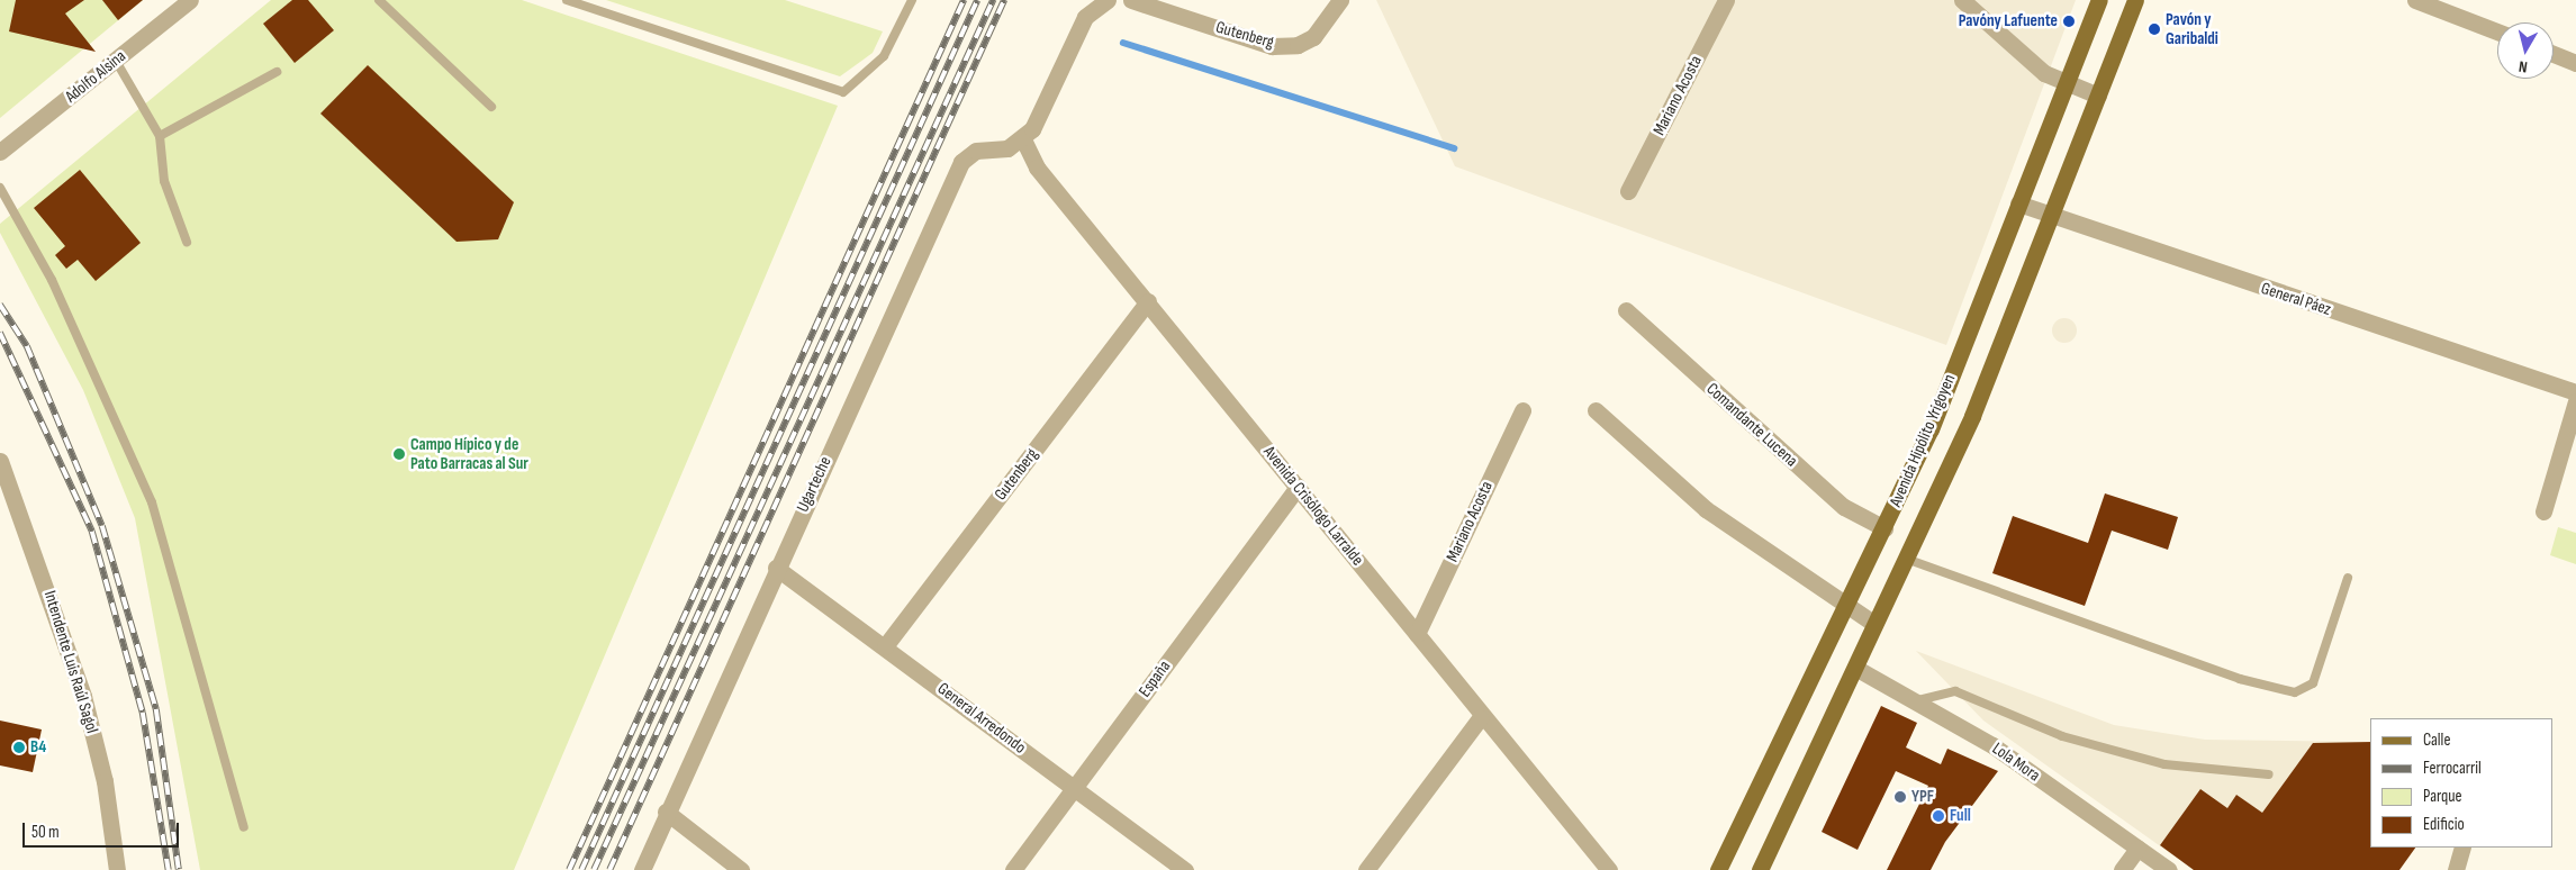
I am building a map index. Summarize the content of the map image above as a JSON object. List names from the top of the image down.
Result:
{
  "streets": {
    "main road": ["Avenida Hipólito Yrigoyen"],
    "street": [
      "Gutenberg",
      "Adolfo Alsina",
      "Mariano Acosta",
      "General Páez",
      "Comandante Lucena",
      "Ugarteche",
      "Avenida Crisólogo Larralde",
      "Intendente Luis Raúl Sagol",
      "España",
      "General Arredondo",
      "Lola Mora"
    ]
  },
  "crossings": [
    ["Gutenberg", "Avenida Crisólogo Larralde"],
    ["Gutenberg", "General Arredondo"],
    ["Mariano Acosta", "Avenida Crisólogo Larralde"],
    ["General Páez", "Avenida Hipólito Yrigoyen"],
    ["Comandante Lucena", "Avenida Hipólito Yrigoyen"],
    ["Avenida Hipólito Yrigoyen", "Lola Mora"],
    ["Ugarteche", "Avenida Crisólogo Larralde"],
    ["Ugarteche", "General Arredondo"],
    ["Avenida Crisólogo Larralde", "España"],
    ["España", "General Arredondo"]
  ],
  "places": [
    "Pavóny Lafuente",
    "Pavón y Garibaldi",
    "Campo Hípico y de Pato Barracas al Sur",
    "B4",
    "YPF",
    "Full"
  ],
  "legend": [
    "Calle",
    "Ferrocarril",
    "Parque",
    "Edificio"
  ],
  "scale_bar": "50 m",
  "north": "bottom"
}
